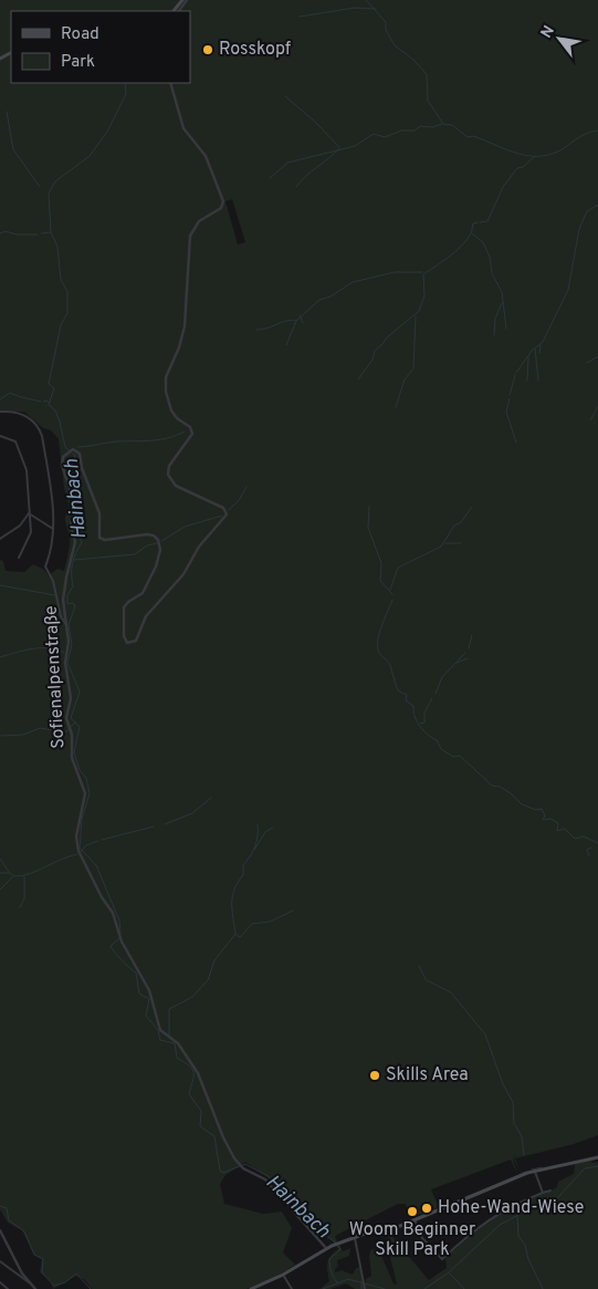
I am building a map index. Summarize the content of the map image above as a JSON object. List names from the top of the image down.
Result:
{
  "streets": {
    "street": ["Sofienalpenstraße"]
  },
  "water": ["Hainbach"],
  "places": [
    "Rosskopf",
    "Skills Area",
    "Hohe-Wand-Wiese",
    "Woom Beginner Skill Park"
  ],
  "legend": ["Road", "Park"],
  "north": "top left"
}
